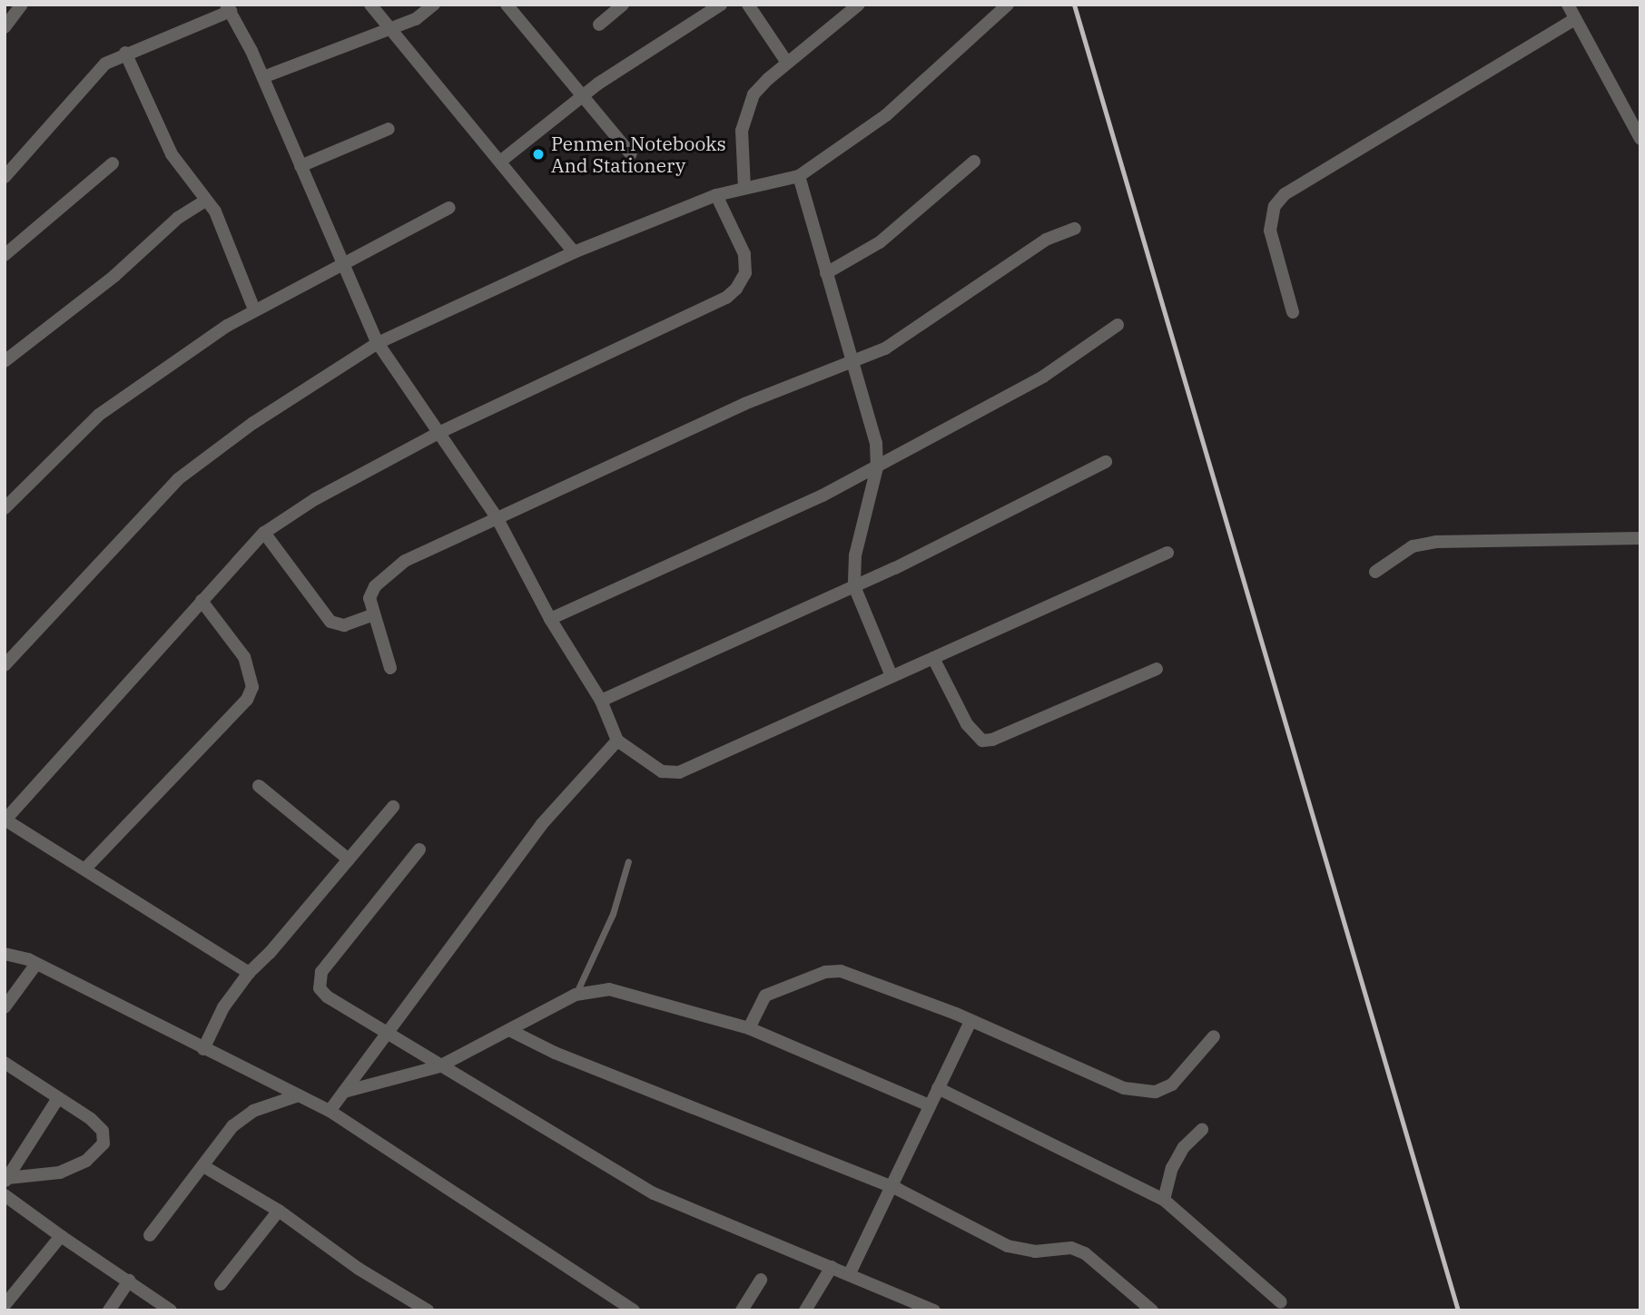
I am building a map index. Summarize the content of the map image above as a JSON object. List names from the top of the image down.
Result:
{
  "places": ["Penmen Notebooks And Stationery"]
}
